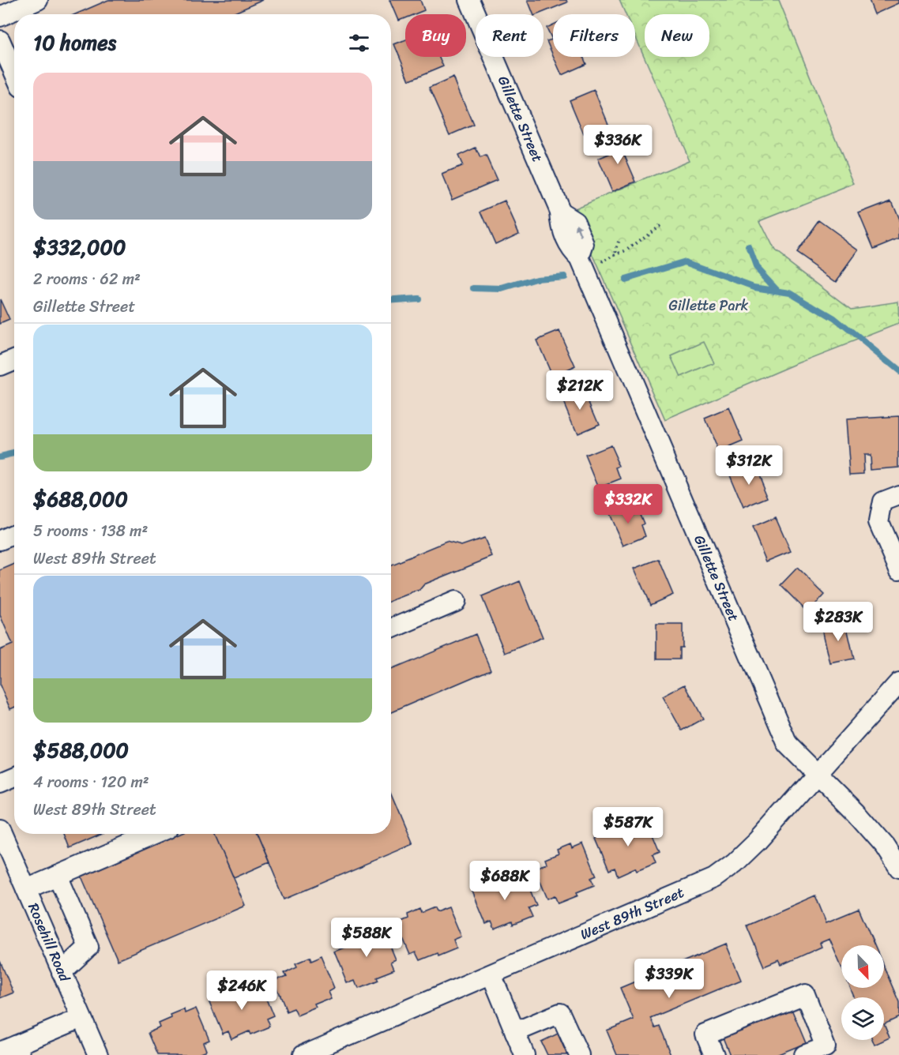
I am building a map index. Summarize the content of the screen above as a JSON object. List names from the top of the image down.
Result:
{
  "streets": {
    "street": ["Gillette Street", "West 89th Street", "Rosehill Road"]
  },
  "crossings": [
    ["Gillette Street", "West 89th Street"]
  ],
  "parks": ["Gillette Park"],
  "north": "bottom right",
  "page": {
    "chip": [
      "Buy",
      "Rent",
      "Filters",
      "New"
    ],
    "heading": "10 homes",
    "list": [
      {
        "name": "$332,000",
        "note": "2 rooms · 62 m² · Gillette Street"
      },
      {
        "name": "$688,000",
        "note": "5 rooms · 138 m² · West 89th Street"
      },
      {
        "name": "$588,000",
        "note": "4 rooms · 120 m² · West 89th Street"
      }
    ],
    "price": [
      "$336K",
      "$212K",
      "$312K",
      "$332K",
      "$283K",
      "$587K",
      "$688K",
      "$588K",
      "$339K",
      "$246K"
    ]
  }
}
